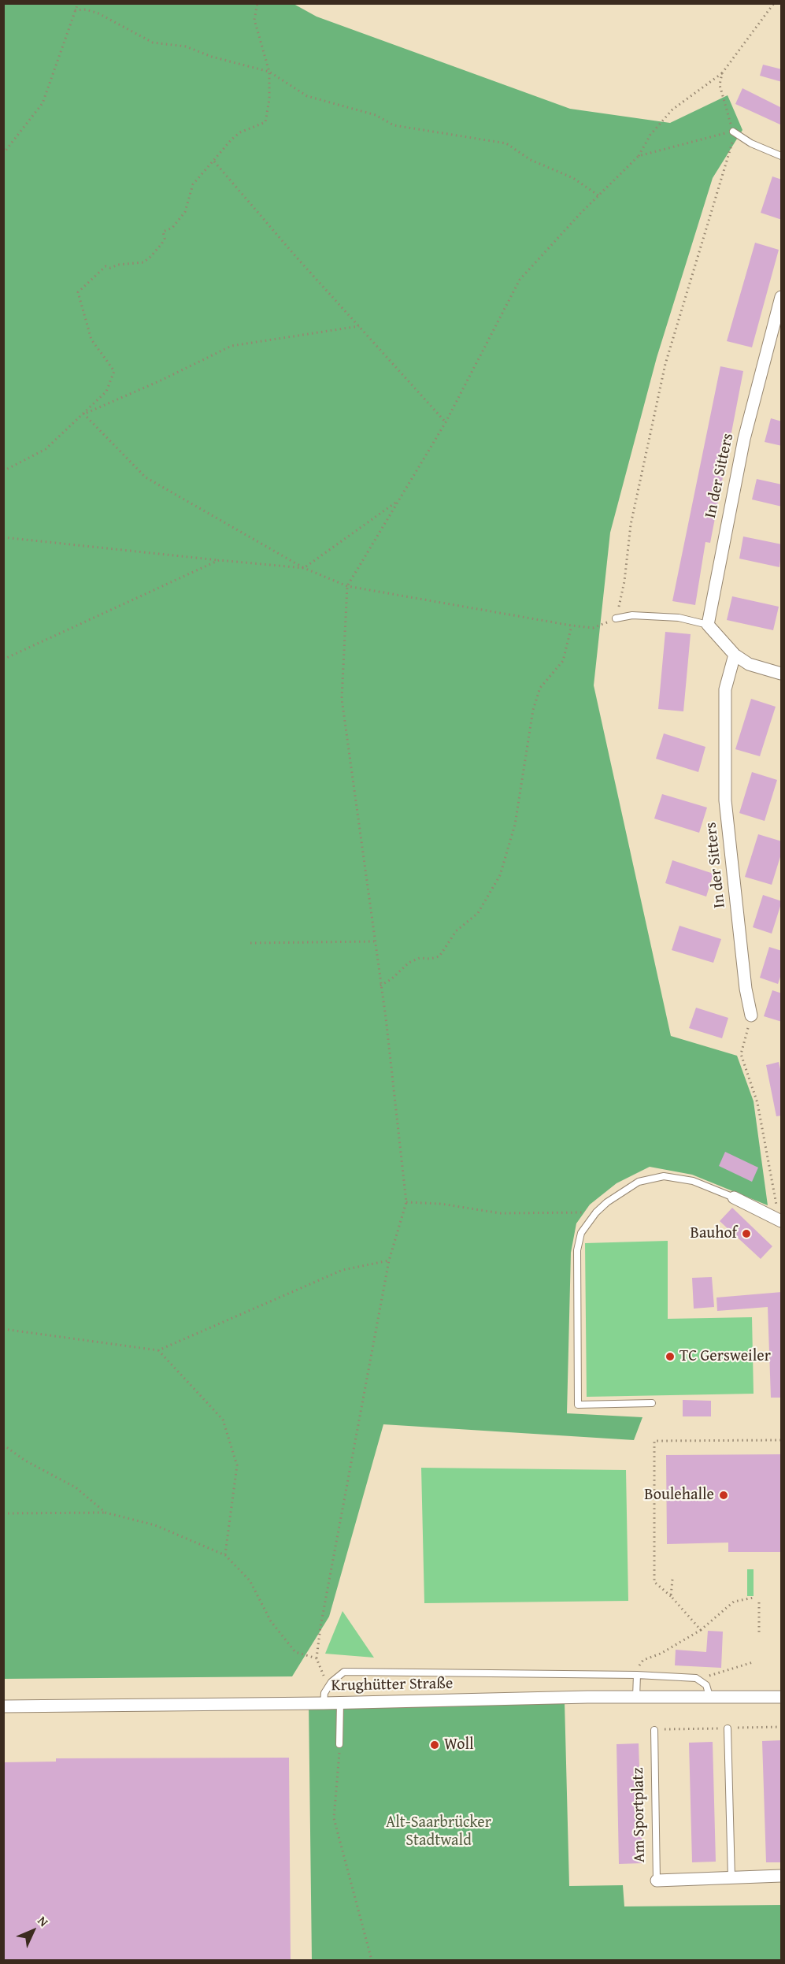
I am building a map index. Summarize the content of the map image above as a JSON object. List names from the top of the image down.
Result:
{
  "streets": {
    "street": ["In der Sitters", "Krughütter Straße", "Am Sportplatz"]
  },
  "parks": ["Alt-Saarbrücker Stadtwald"],
  "places": [
    "Bauhof",
    "TC Gersweiler",
    "Boulehalle",
    "Woll"
  ],
  "north": "top right"
}
